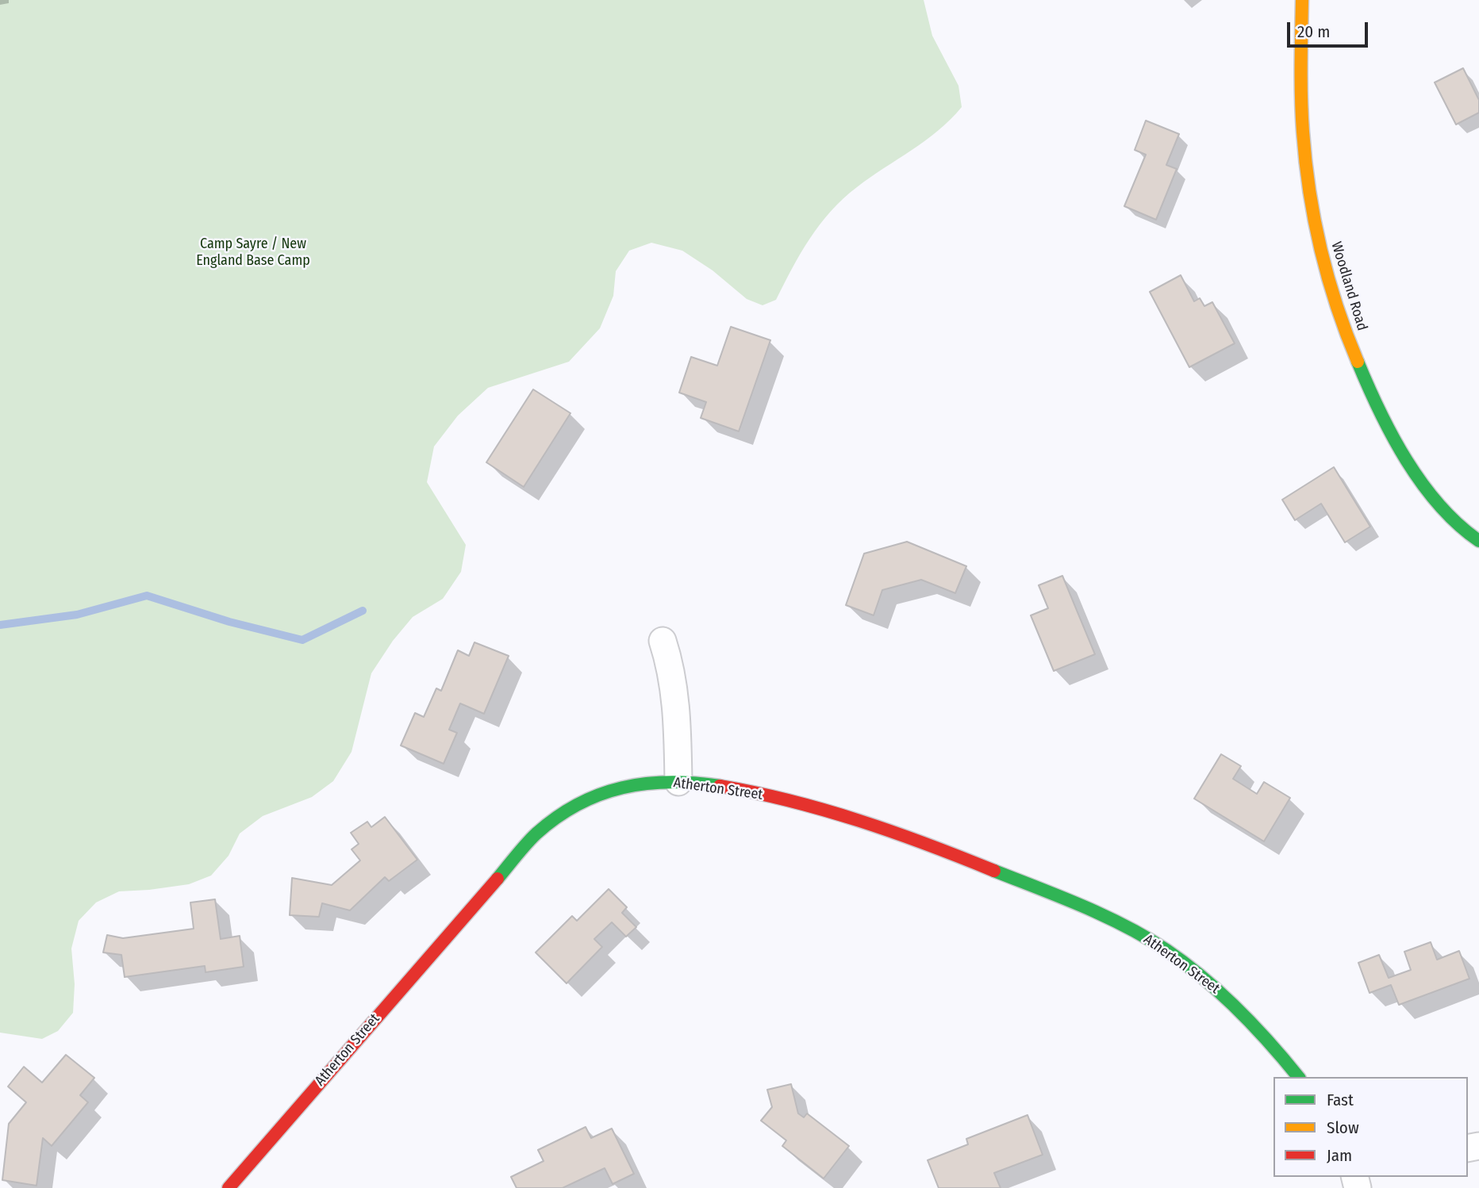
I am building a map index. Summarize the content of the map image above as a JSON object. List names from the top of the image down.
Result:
{
  "streets": {
    "street": ["Woodland Road", "Atherton Street"]
  },
  "parks": ["Camp Sayre / New England Base Camp"],
  "legend": ["Fast", "Slow", "Jam"],
  "scale_bar": "20 m"
}
